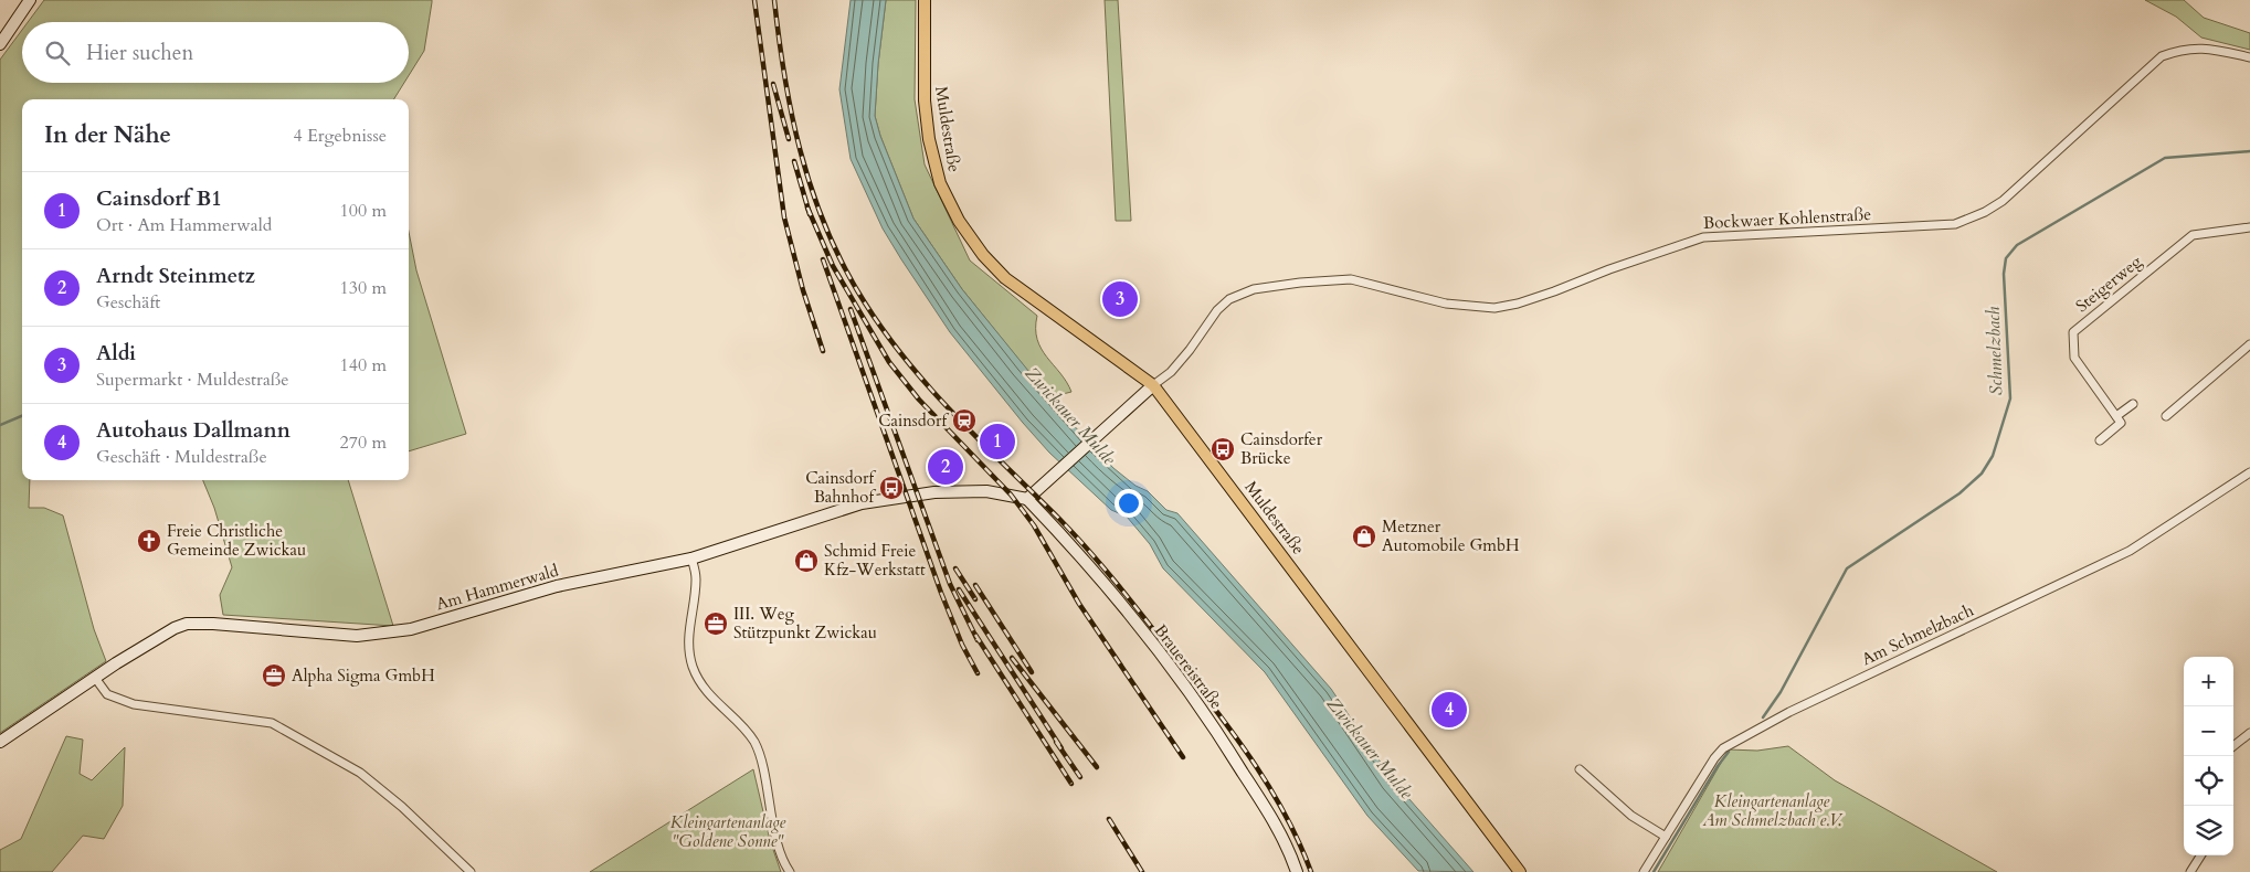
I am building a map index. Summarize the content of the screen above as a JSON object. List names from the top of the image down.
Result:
{
  "streets": {
    "main road": ["Muldestraße", "Am Hammerwald", "Brauereistraße"],
    "street": ["Bockwaer Kohlenstraße", "Steigerweg", "Am Schmelzbach"]
  },
  "crossings": [
    ["Muldestraße", "Bockwaer Kohlenstraße"],
    ["Am Hammerwald", "Brauereistraße"]
  ],
  "water": ["Schmelzbach", "Zwickauer Mulde"],
  "parks": ["Kleingartenanlage Am Schmelzbach e.V.", "Kleingartenanlage \"Goldene Sonne\""],
  "places": {
    "station": ["Cainsdorf"],
    "bus stop": ["Cainsdorfer Brücke", "Cainsdorf Bahnhof"],
    "shop": ["Metzner Automobile GmbH", "Schmid Freie Kfz-Werkstatt"],
    "church": ["Freie Christliche Gemeinde Zwickau"],
    "office": ["III. Weg Stützpunkt Zwickau", "Alpha Sigma GmbH"]
  },
  "page": {
    "search": "Hier suchen",
    "heading": ["In der Nähe", "4 Ergebnisse"],
    "list": [
      {
        "mark": "1",
        "name": "Cainsdorf B1",
        "note": "Ort · Am Hammerwald",
        "value": "100 m"
      },
      {
        "mark": "2",
        "name": "Arndt Steinmetz",
        "note": "Geschäft",
        "value": "130 m"
      },
      {
        "mark": "3",
        "name": "Aldi",
        "note": "Supermarkt · Muldestraße",
        "value": "140 m"
      },
      {
        "mark": "4",
        "name": "Autohaus Dallmann",
        "note": "Geschäft · Muldestraße",
        "value": "270 m"
      }
    ],
    "pins": [
      "3",
      "1",
      "2",
      "4"
    ],
    "map_buttons": ["+", "−"]
  }
}
